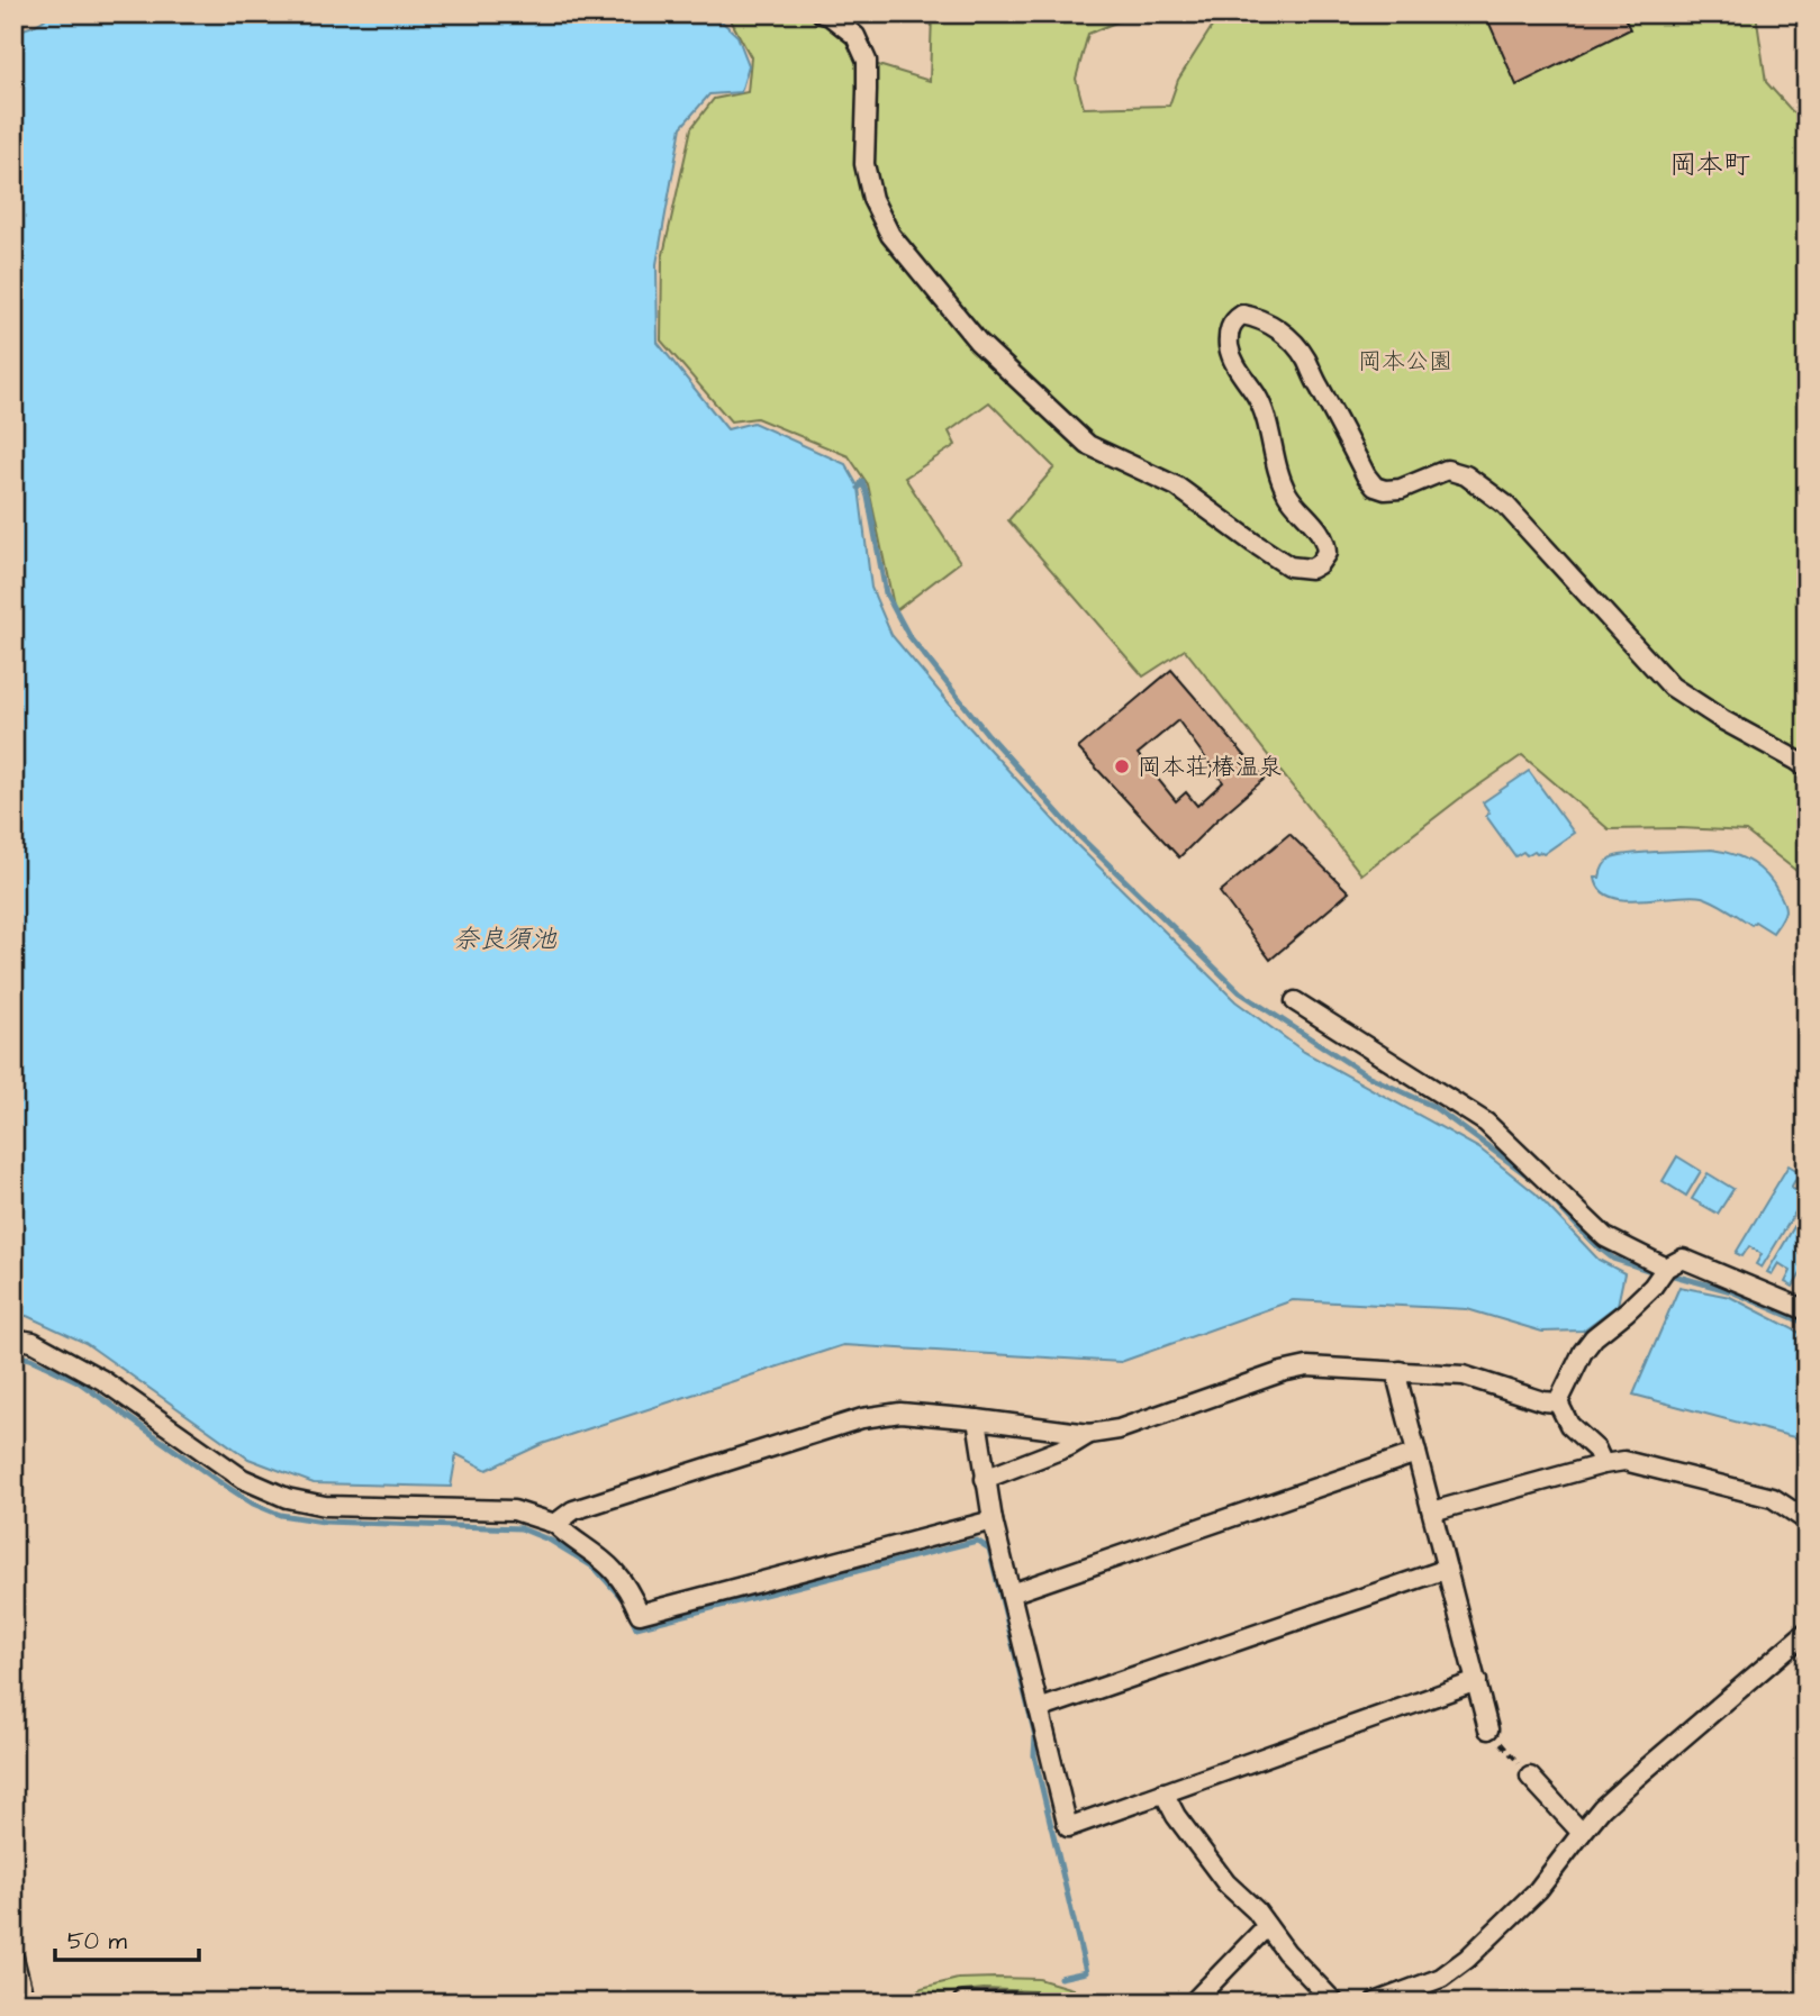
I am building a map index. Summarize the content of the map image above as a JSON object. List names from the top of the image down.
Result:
{
  "districts": ["岡本町"],
  "water": ["奈良須池"],
  "parks": ["岡本公園"],
  "places": ["岡本荘;椿温泉"],
  "scale_bar": "50 m"
}
